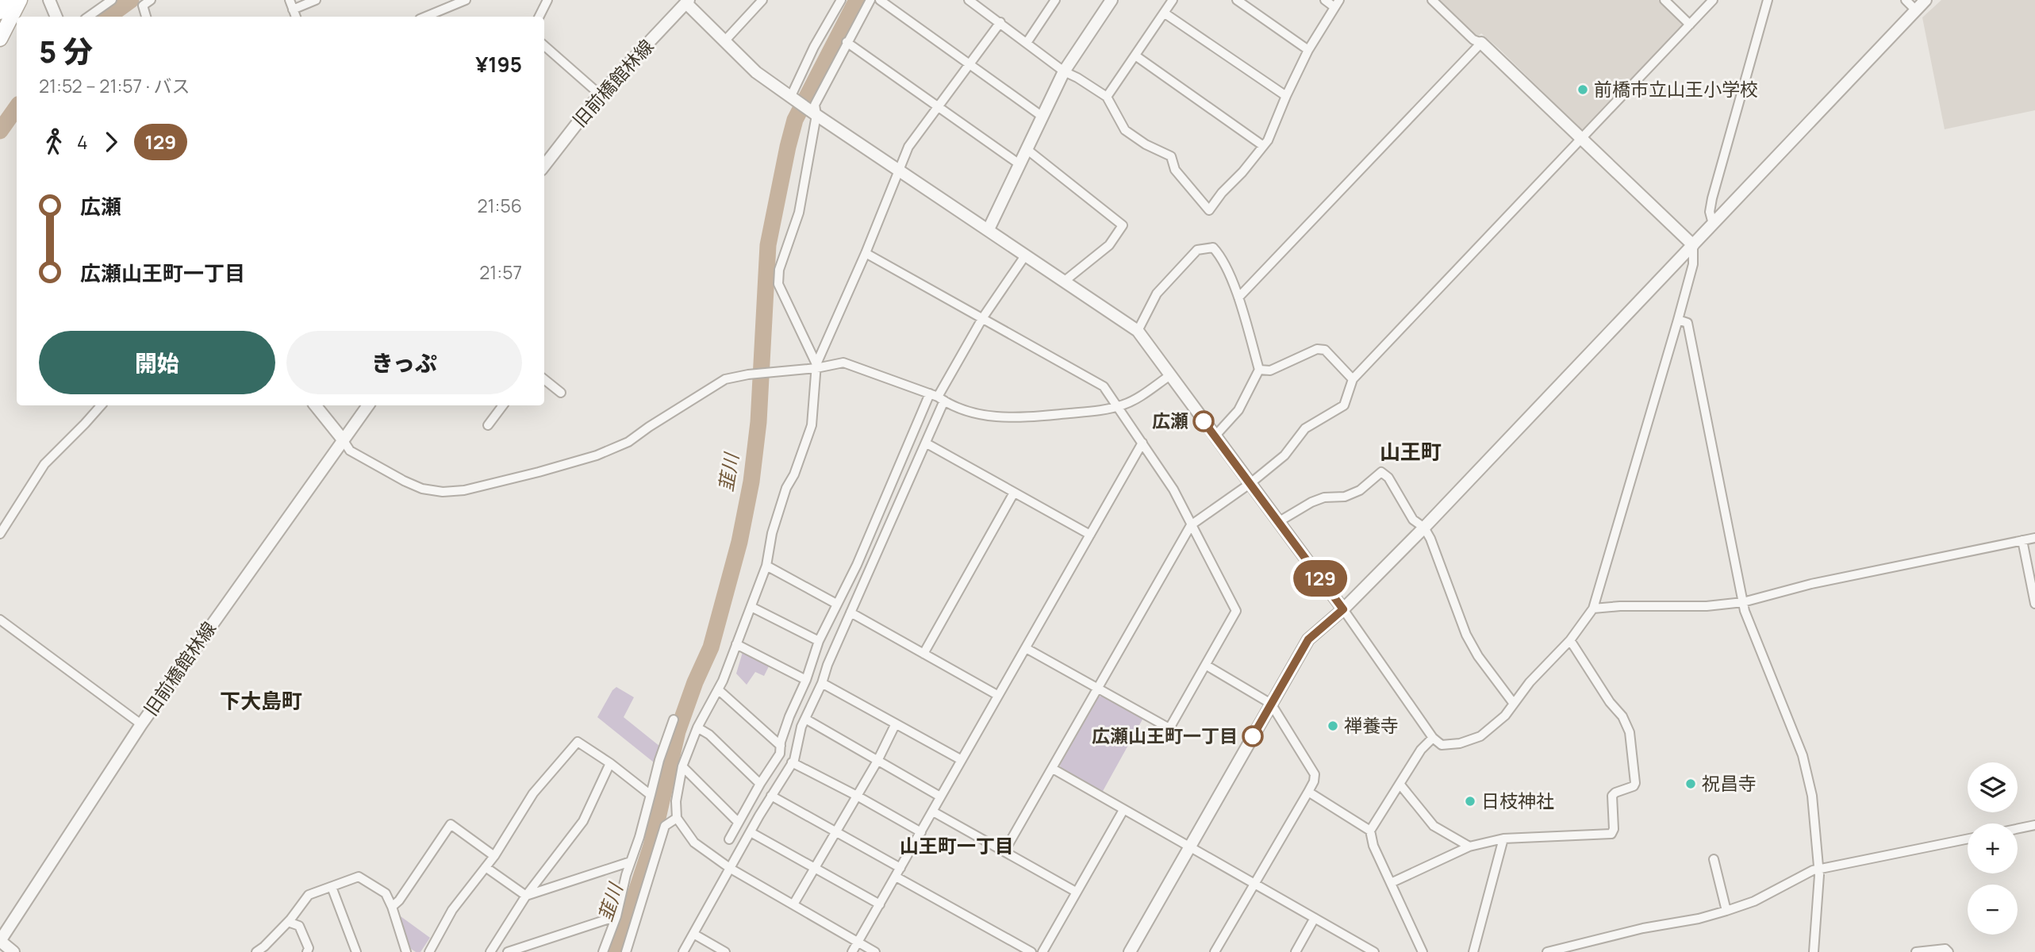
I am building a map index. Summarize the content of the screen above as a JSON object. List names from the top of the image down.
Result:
{
  "streets": {
    "street": ["旧前橋館林線"]
  },
  "districts": ["山王町", "下大島町", "山王町一丁目"],
  "water": ["韮川"],
  "places": [
    "前橋市立山王小学校",
    "広瀬",
    "禅養寺",
    "広瀬山王町一丁目",
    "祝昌寺",
    "日枝神社"
  ],
  "lines": ["bus line 129"],
  "page": {
    "on_map": "129",
    "heading": ["5 分", "21:52 – 21:57 · バス", "¥195"],
    "legs": ["4", "129"],
    "list": [
      {
        "name": "広瀬",
        "value": "21:56"
      },
      {
        "name": "広瀬山王町一丁目",
        "value": "21:57"
      }
    ],
    "buttons": ["開始", "きっぷ"],
    "map_buttons": ["+", "−"]
  }
}
